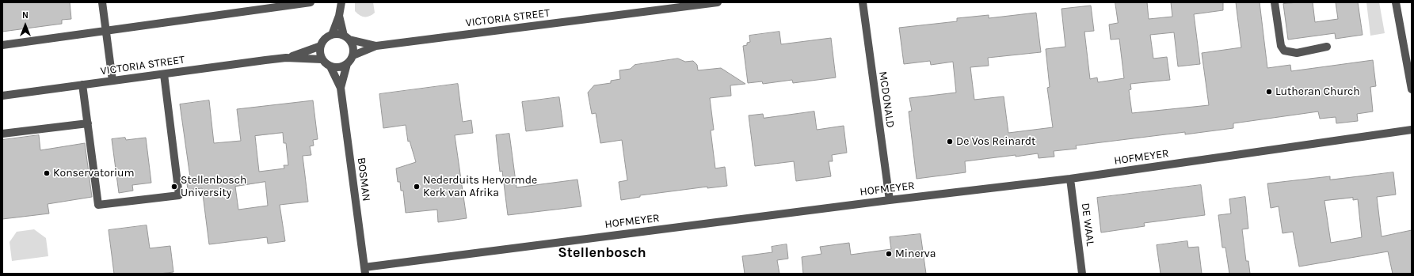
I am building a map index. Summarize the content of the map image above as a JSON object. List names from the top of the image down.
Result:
{
  "streets": {
    "street": [
      "VICTORIA STREET",
      "MCDONALD",
      "HOFMEYER",
      "BOSMAN",
      "DE WAAL"
    ]
  },
  "crossings": [
    ["VICTORIA STREET", "BOSMAN"],
    ["MCDONALD", "HOFMEYER"],
    ["HOFMEYER", "BOSMAN"],
    ["HOFMEYER", "DE WAAL"]
  ],
  "districts": ["Stellenbosch"],
  "places": [
    "Lutheran Church",
    "De Vos Reinardt",
    "Konservatorium",
    "Stellenbosch University",
    "Nederduits Hervormde Kerk van Afrika",
    "Minerva"
  ],
  "north": "top"
}
